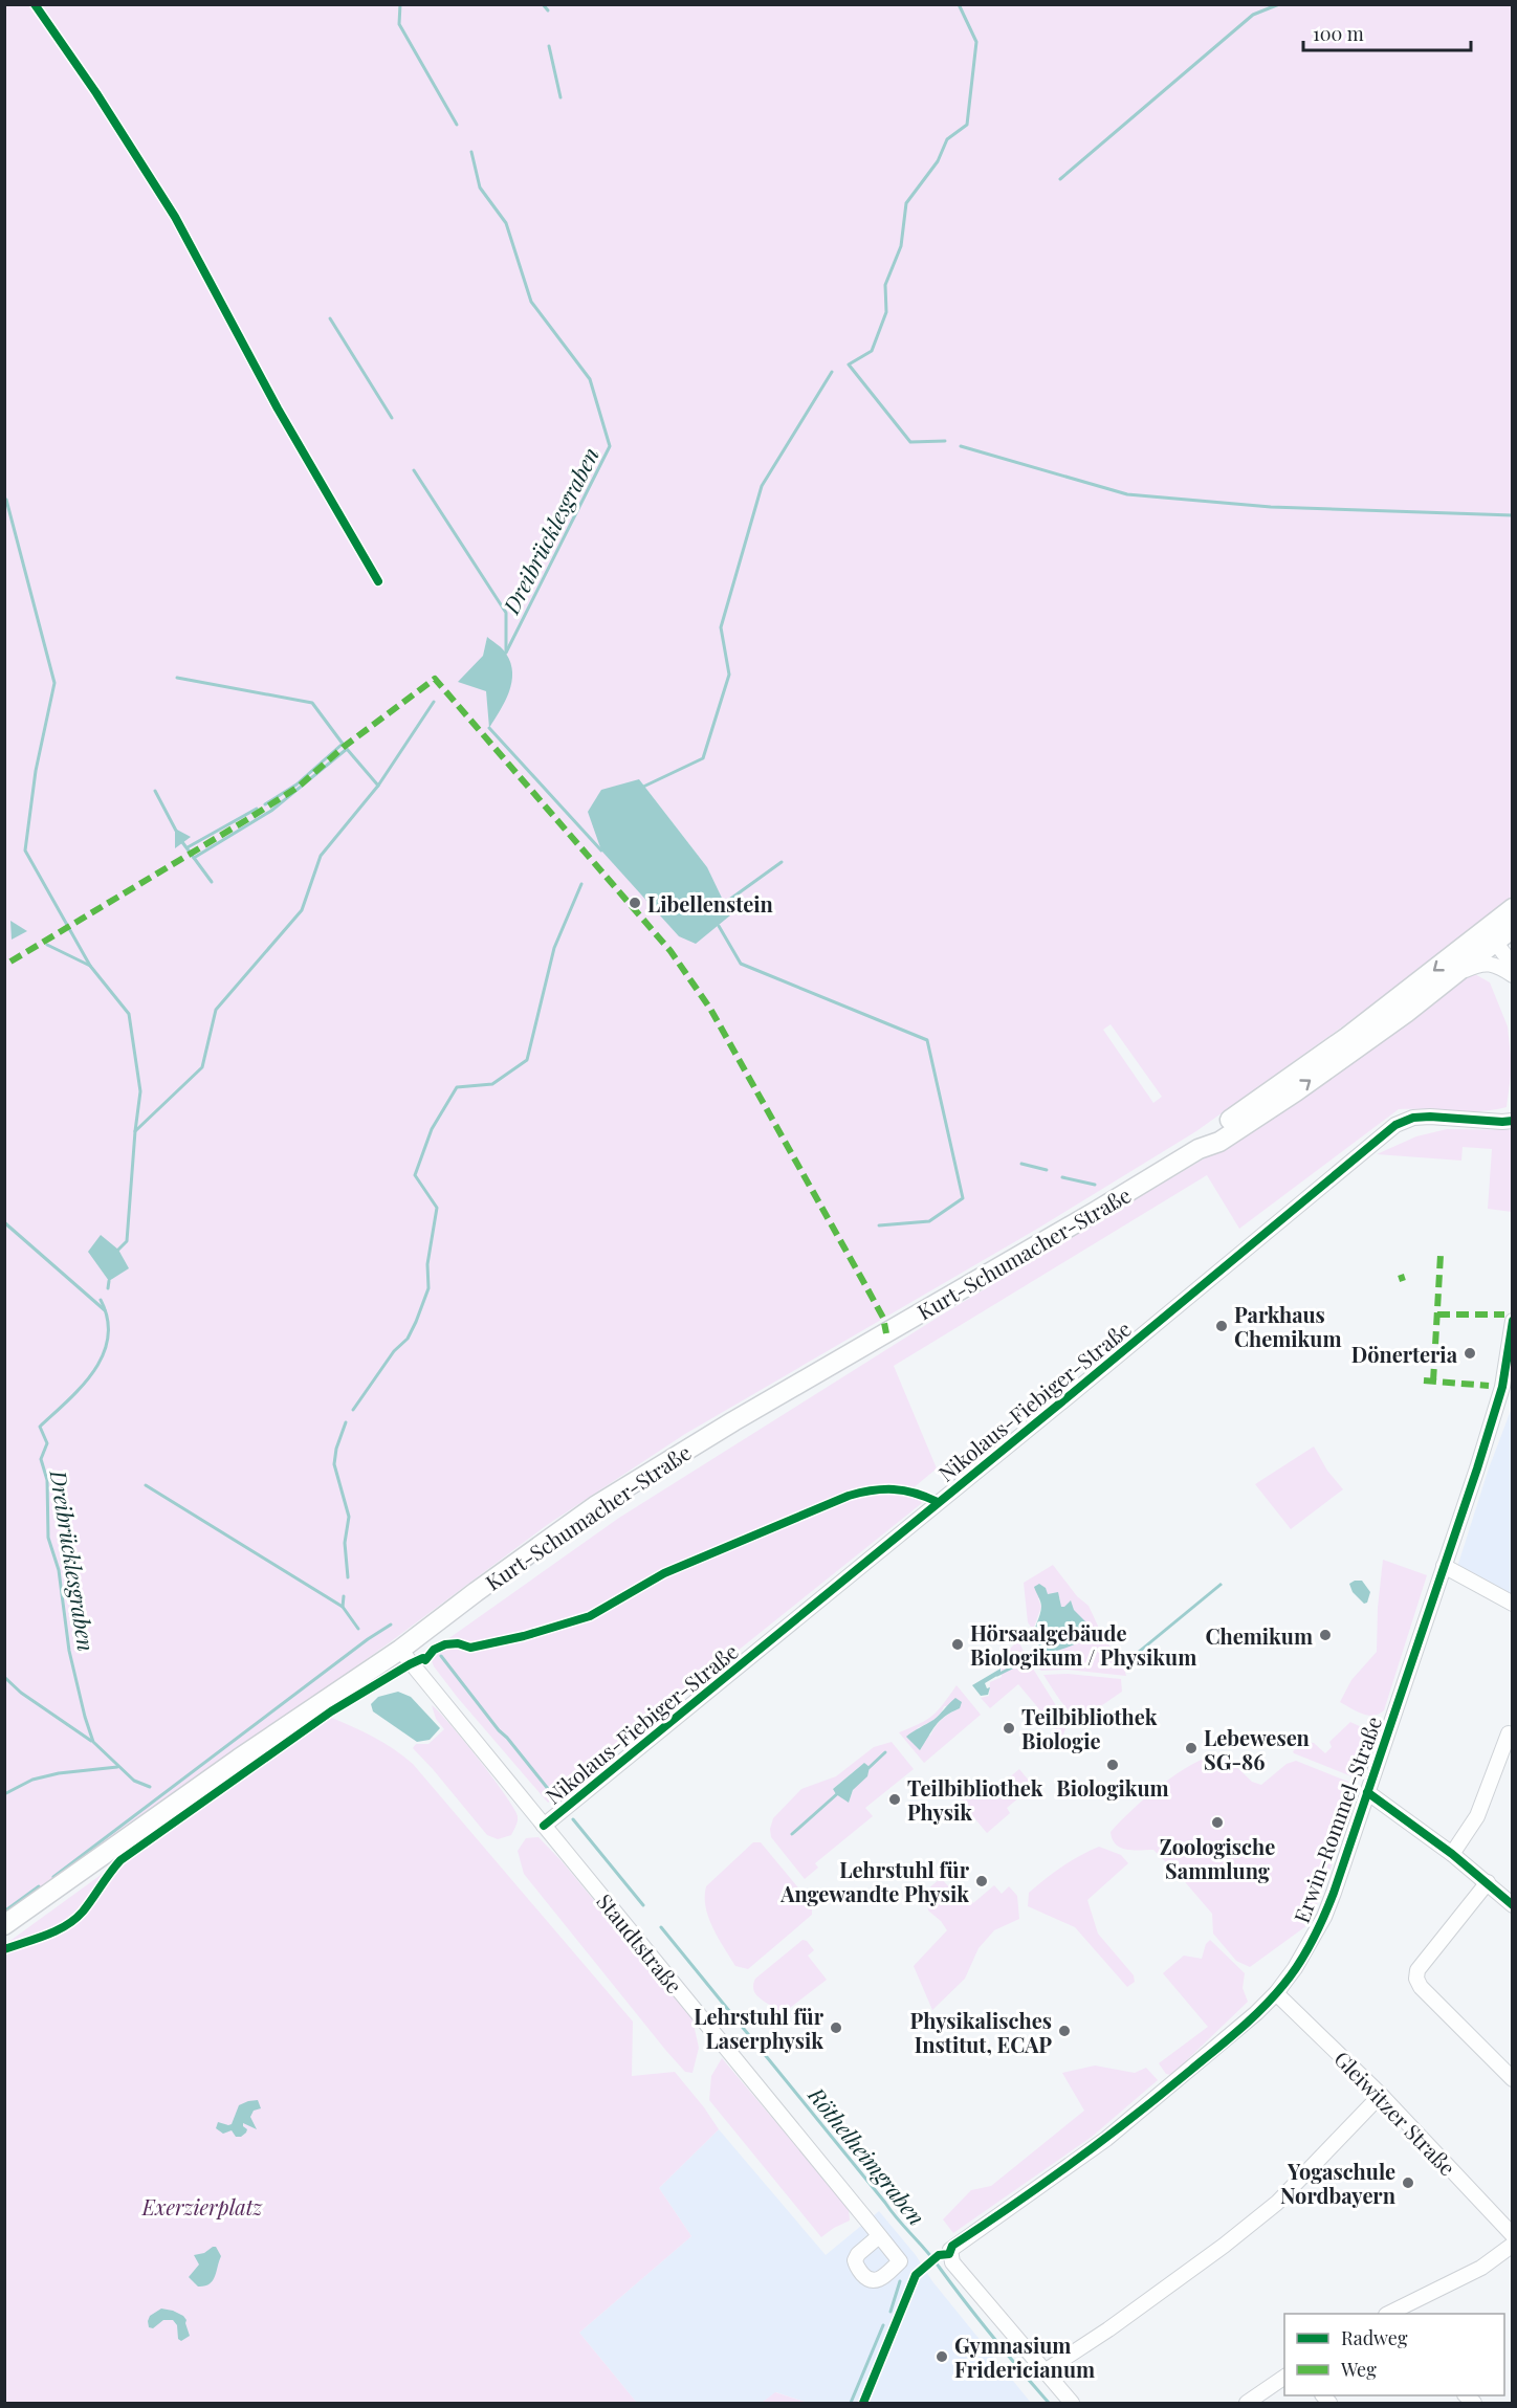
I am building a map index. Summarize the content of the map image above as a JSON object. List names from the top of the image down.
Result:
{
  "streets": {
    "main road": ["Kurt-Schumacher-Straße"],
    "street": [
      "Nikolaus-Fiebiger-Straße",
      "Erwin-Rommel-Straße",
      "Staudtstraße",
      "Gleiwitzer Straße"
    ]
  },
  "crossings": [
    ["Kurt-Schumacher-Straße", "Staudtstraße"],
    ["Nikolaus-Fiebiger-Straße", "Staudtstraße"],
    ["Erwin-Rommel-Straße", "Gleiwitzer Straße"]
  ],
  "water": ["Dreibrücklesgraben", "Röthelheimgraben"],
  "parks": ["Exerzierplatz"],
  "places": [
    "Libellenstein",
    "Parkhaus Chemikum",
    "Dönerteria",
    "Chemikum",
    "Hörsaalgebäude Biologikum / Physikum",
    "Teilbibliothek Biologie",
    "Lebewesen SG-86",
    "Biologikum",
    "Teilbibliothek Physik",
    "Zoologische Sammlung",
    "Lehrstuhl für Angewandte Physik",
    "Lehrstuhl für Laserphysik",
    "Physikalisches Institut, ECAP",
    "Yogaschule Nordbayern",
    "Gymnasium Fridericianum"
  ],
  "legend": ["Radweg", "Weg"],
  "scale_bar": "100 m"
}
